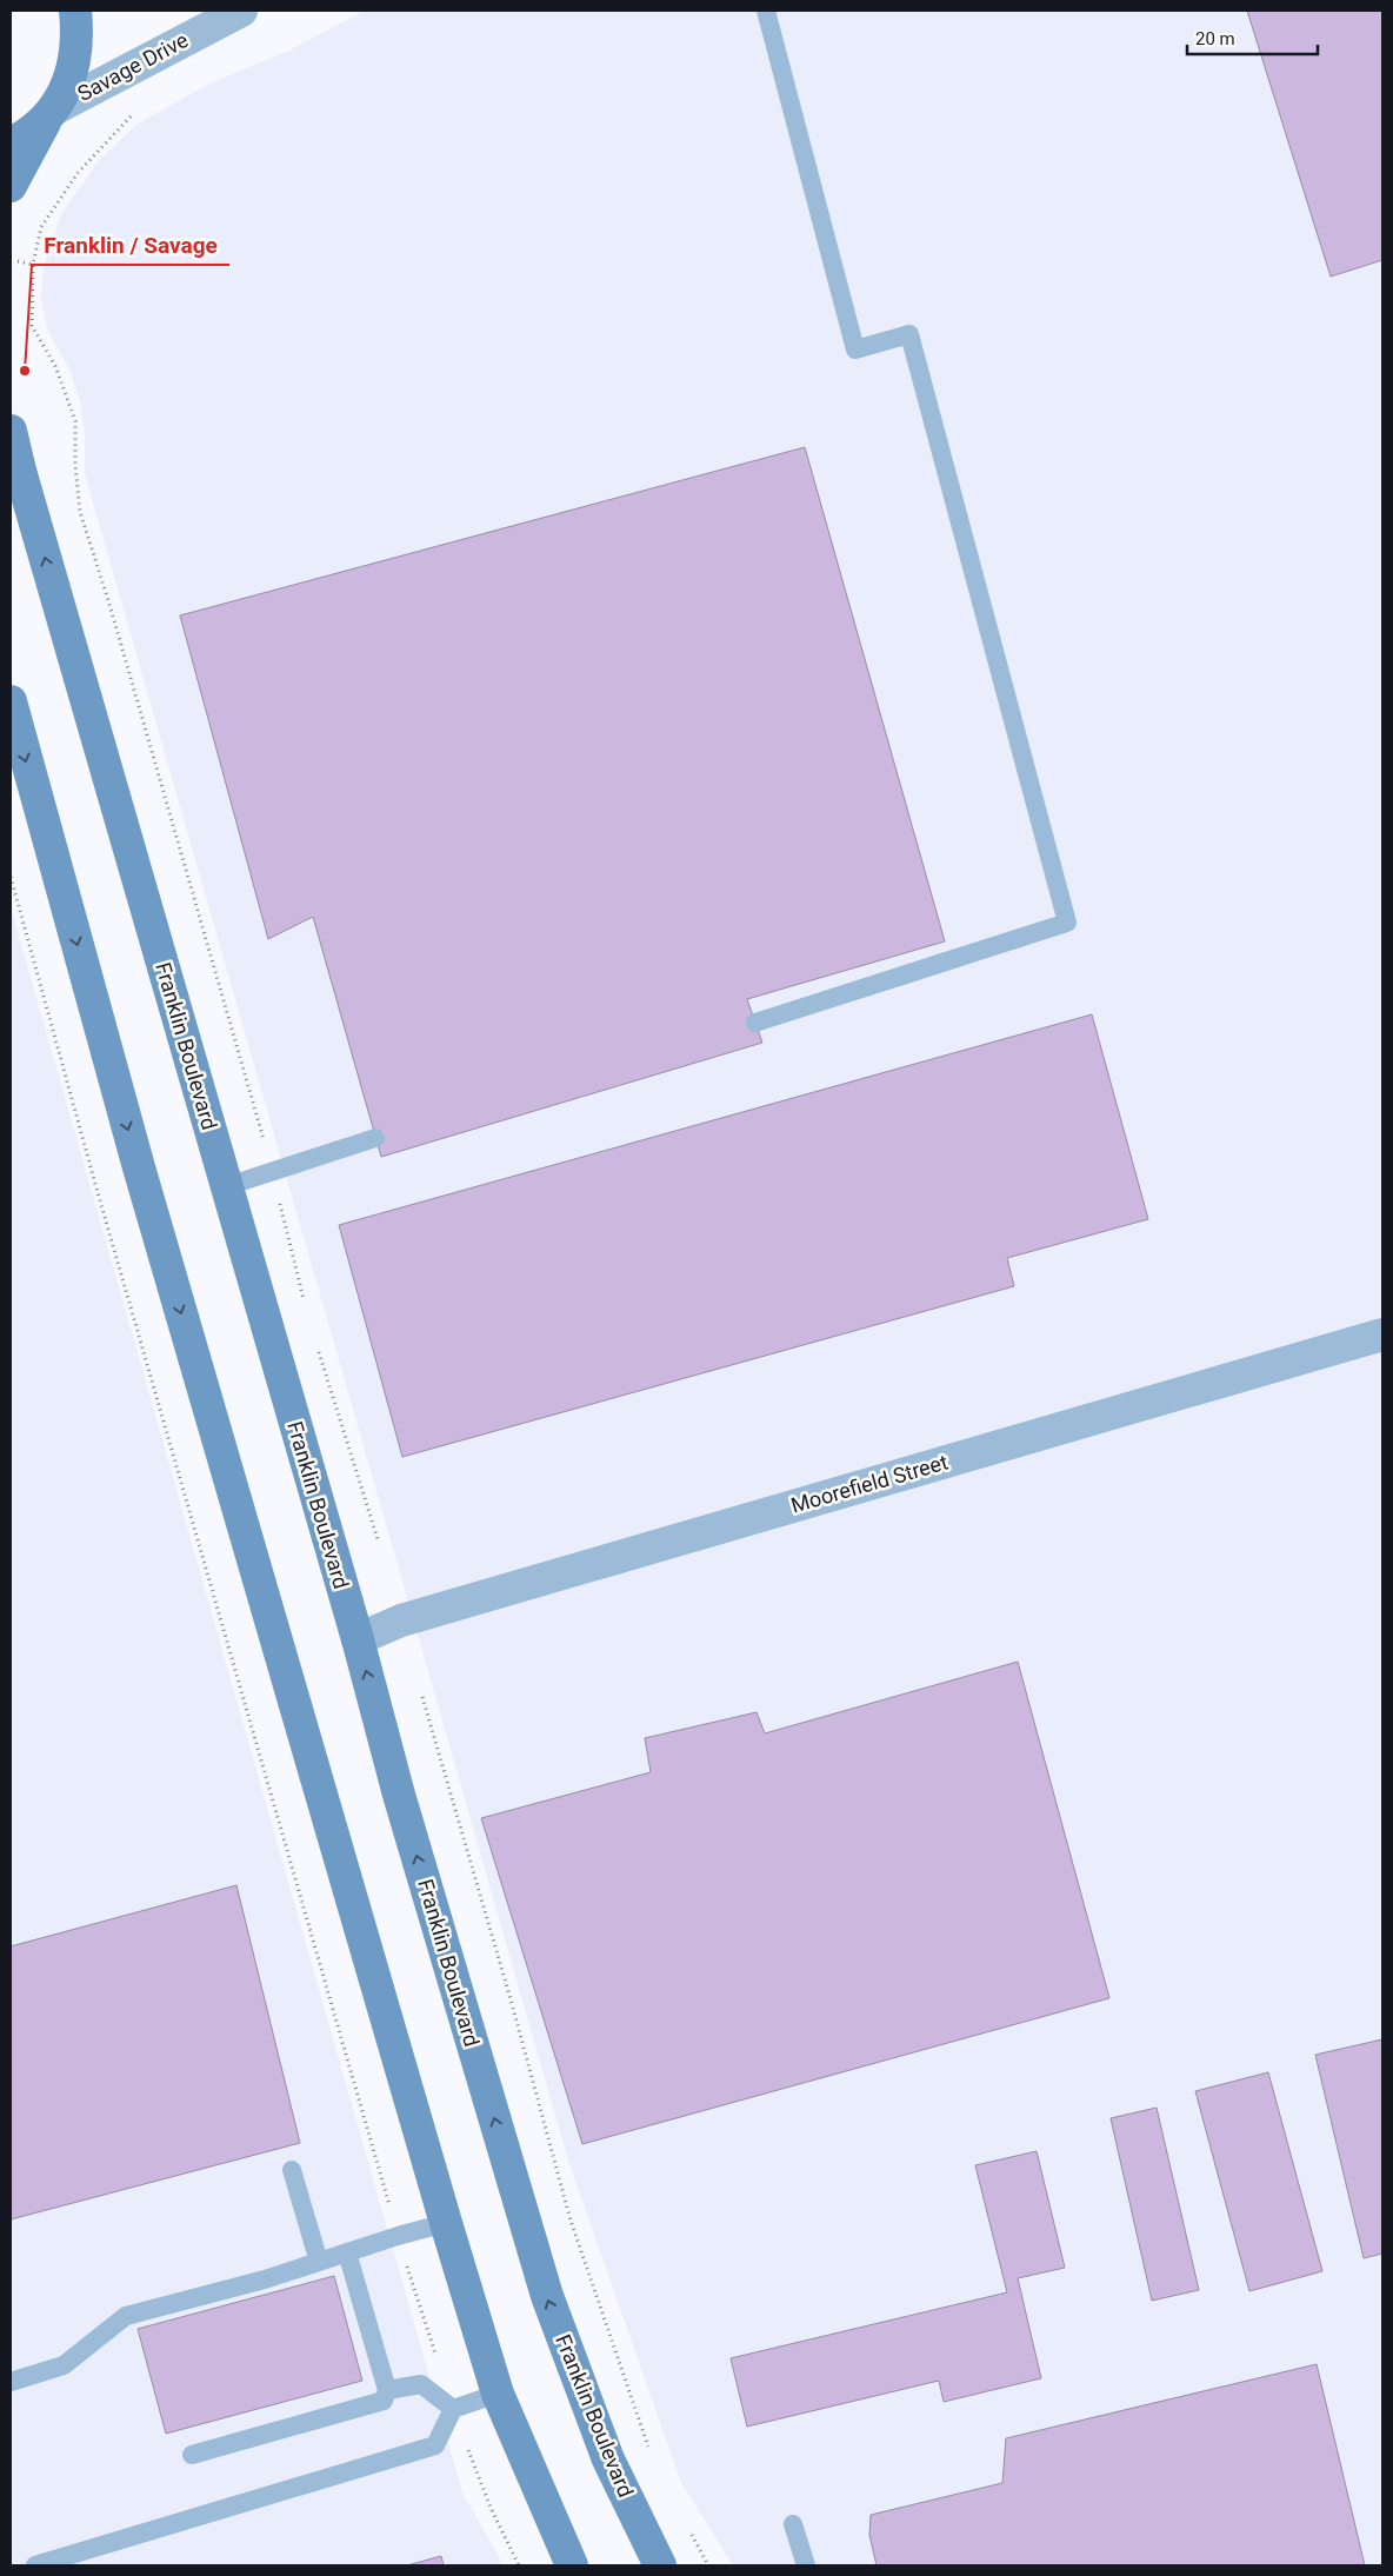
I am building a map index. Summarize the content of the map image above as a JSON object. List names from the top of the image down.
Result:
{
  "streets": {
    "main road": ["Franklin Boulevard"],
    "street": ["Savage Drive", "Moorefield Street"]
  },
  "crossings": [
    ["Franklin Boulevard", "Moorefield Street"]
  ],
  "places": ["Franklin / Savage"],
  "scale_bar": "20 m"
}
